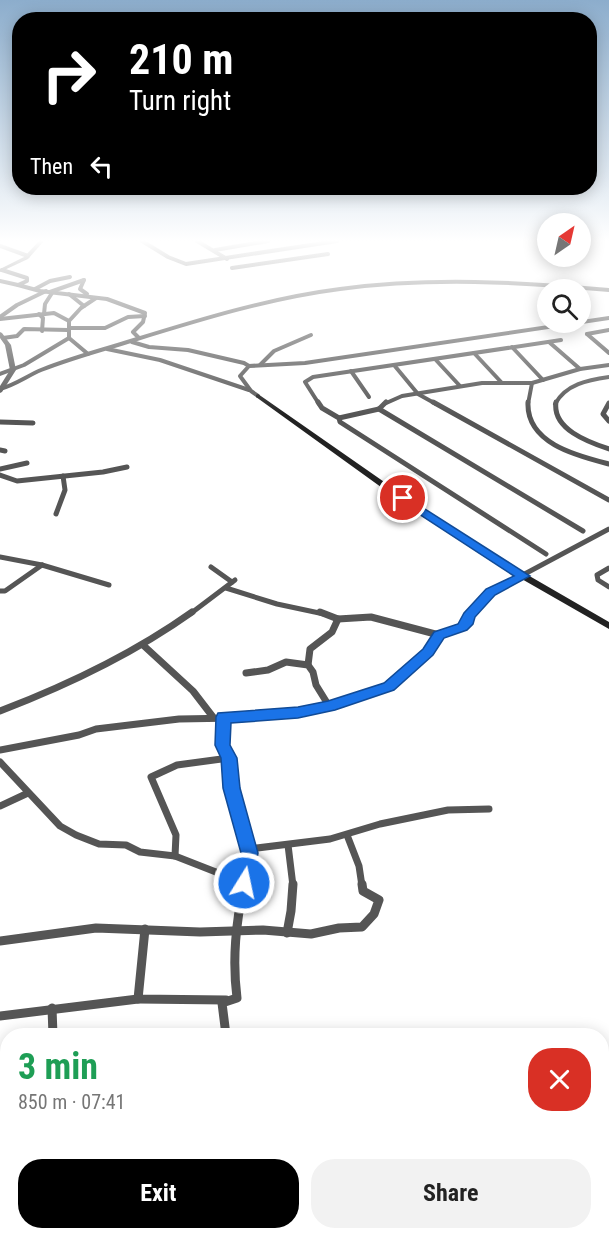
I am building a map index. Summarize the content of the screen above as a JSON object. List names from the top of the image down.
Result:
{
  "north": "top right",
  "page": {
    "turn": ["210 m", "Turn right"],
    "then": "Then",
    "heading": ["3 min", "850 m · 07:41"],
    "buttons": ["Exit", "Share"]
  }
}
